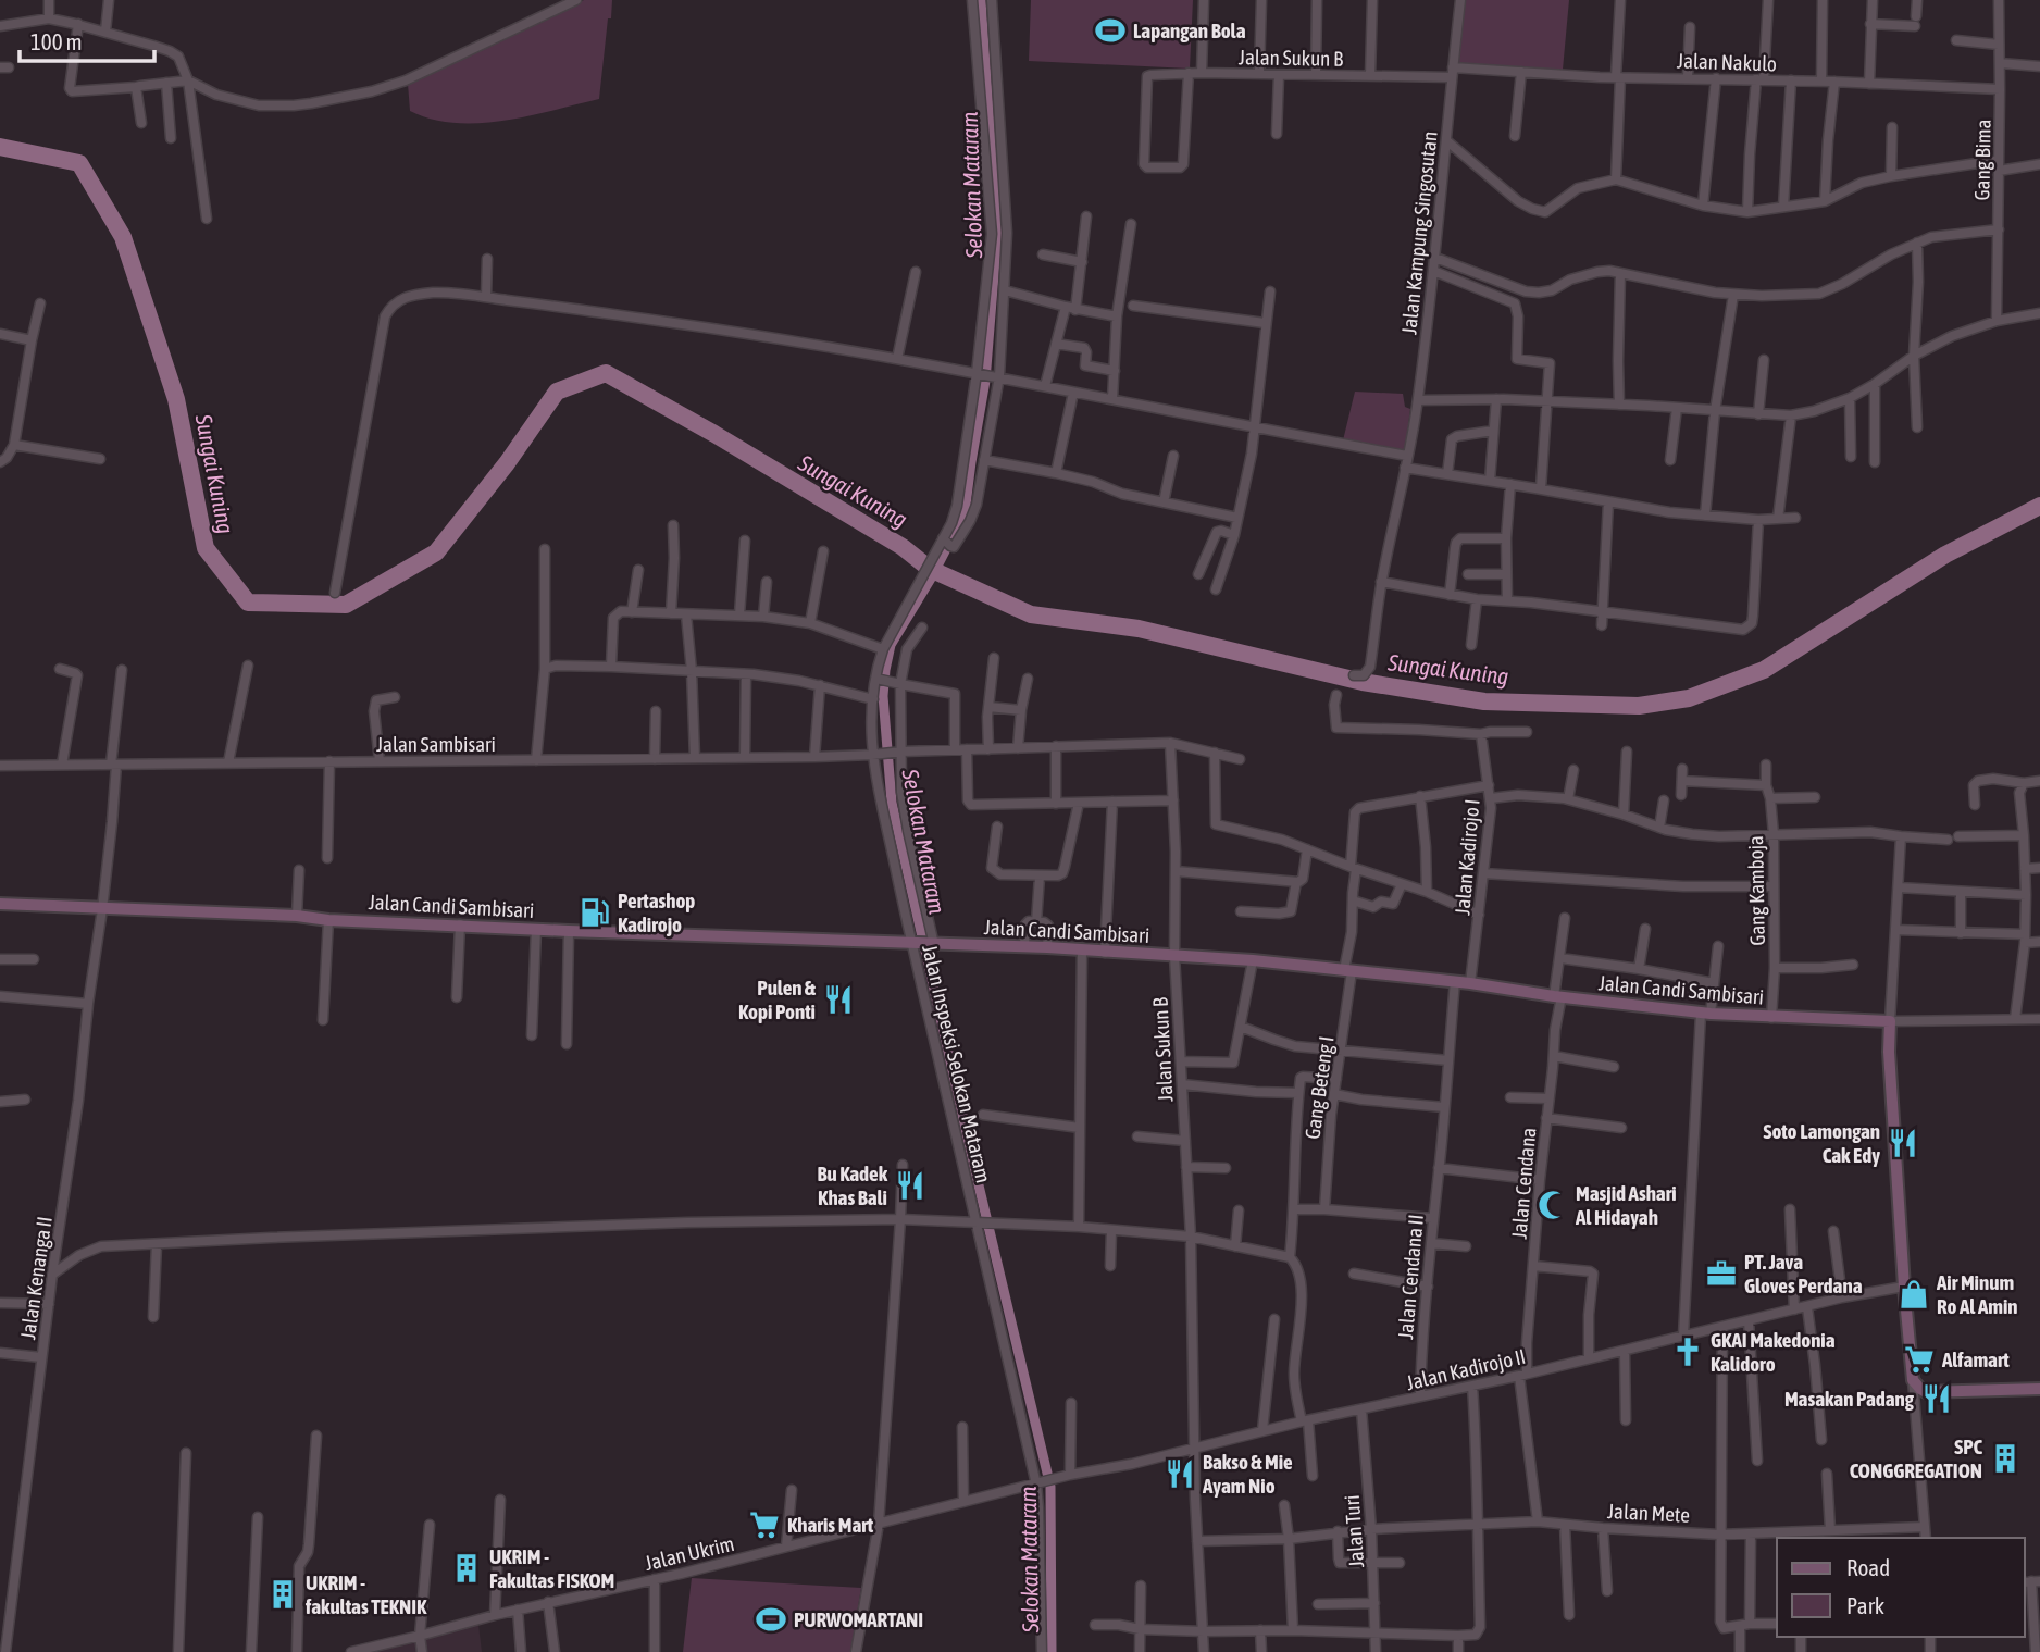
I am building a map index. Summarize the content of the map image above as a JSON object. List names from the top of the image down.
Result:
{
  "streets": {
    "street": [
      "Jalan Sukun B",
      "Jalan Nakulo",
      "Gang Bima",
      "Jalan Kampung Singosutan",
      "Jalan Sambisari",
      "Jalan Kadirojo I",
      "Gang Kamboja",
      "Jalan Candi Sambisari",
      "Jalan Inspeksi Selokan Mataram",
      "Gang Beteng I",
      "Jalan Cendana",
      "Jalan Cendana II",
      "Jalan Kenanga II",
      "Jalan Kadirojo II",
      "Jalan Mete",
      "Jalan Turi",
      "Jalan Ukrim"
    ]
  },
  "crossings": [
    ["Jalan Sukun B", "Jalan Nakulo"],
    ["Jalan Sukun B", "Jalan Kampung Singosutan"],
    ["Jalan Sukun B", "Jalan Candi Sambisari"],
    ["Jalan Sukun B", "Jalan Kadirojo II"],
    ["Jalan Sukun B", "Jalan Mete"],
    ["Jalan Nakulo", "Gang Bima"],
    ["Jalan Nakulo", "Jalan Kampung Singosutan"],
    ["Jalan Sambisari", "Jalan Inspeksi Selokan Mataram"],
    ["Jalan Sambisari", "Jalan Kenanga II"],
    ["Jalan Kadirojo I", "Jalan Candi Sambisari"],
    ["Gang Kamboja", "Jalan Candi Sambisari"],
    ["Jalan Candi Sambisari", "Jalan Inspeksi Selokan Mataram"],
    ["Jalan Candi Sambisari", "Gang Beteng I"],
    ["Jalan Candi Sambisari", "Jalan Cendana"],
    ["Jalan Candi Sambisari", "Jalan Cendana II"],
    ["Jalan Candi Sambisari", "Jalan Kenanga II"],
    ["Jalan Inspeksi Selokan Mataram", "Jalan Kadirojo II"],
    ["Jalan Inspeksi Selokan Mataram", "Jalan Ukrim"],
    ["Jalan Cendana", "Jalan Kadirojo II"],
    ["Jalan Cendana", "Jalan Mete"],
    ["Jalan Cendana II", "Jalan Kadirojo II"],
    ["Jalan Kadirojo II", "Jalan Turi"],
    ["Jalan Kadirojo II", "Jalan Ukrim"],
    ["Jalan Mete", "Jalan Turi"]
  ],
  "water": ["Selokan Mataram", "Sungai Kuning"],
  "places": {
    "sports": ["Lapangan Bola", "PURWOMARTANI"],
    "fuel station": ["Pertashop Kadirojo"],
    "restaurant": [
      "Pulen & Kopi Ponti",
      "Soto Lamongan Cak Edy",
      "Bu Kadek Khas Bali",
      "Masakan Padang",
      "Bakso & Mie Ayam Nio"
    ],
    "mosque": ["Masjid Ashari Al Hidayah"],
    "office": ["PT. Java Gloves Perdana"],
    "shop": ["Air Minum Ro Al Amin"],
    "church": ["GKAI Makedonia Kalidoro"],
    "supermarket": ["Alfamart", "Kharis Mart"],
    "building": ["SPC CONGGREGATION", "UKRIM - Fakultas FISKOM", "UKRIM - fakultas TEKNIK"]
  },
  "legend": ["Road", "Park"],
  "scale_bar": "100 m"
}
